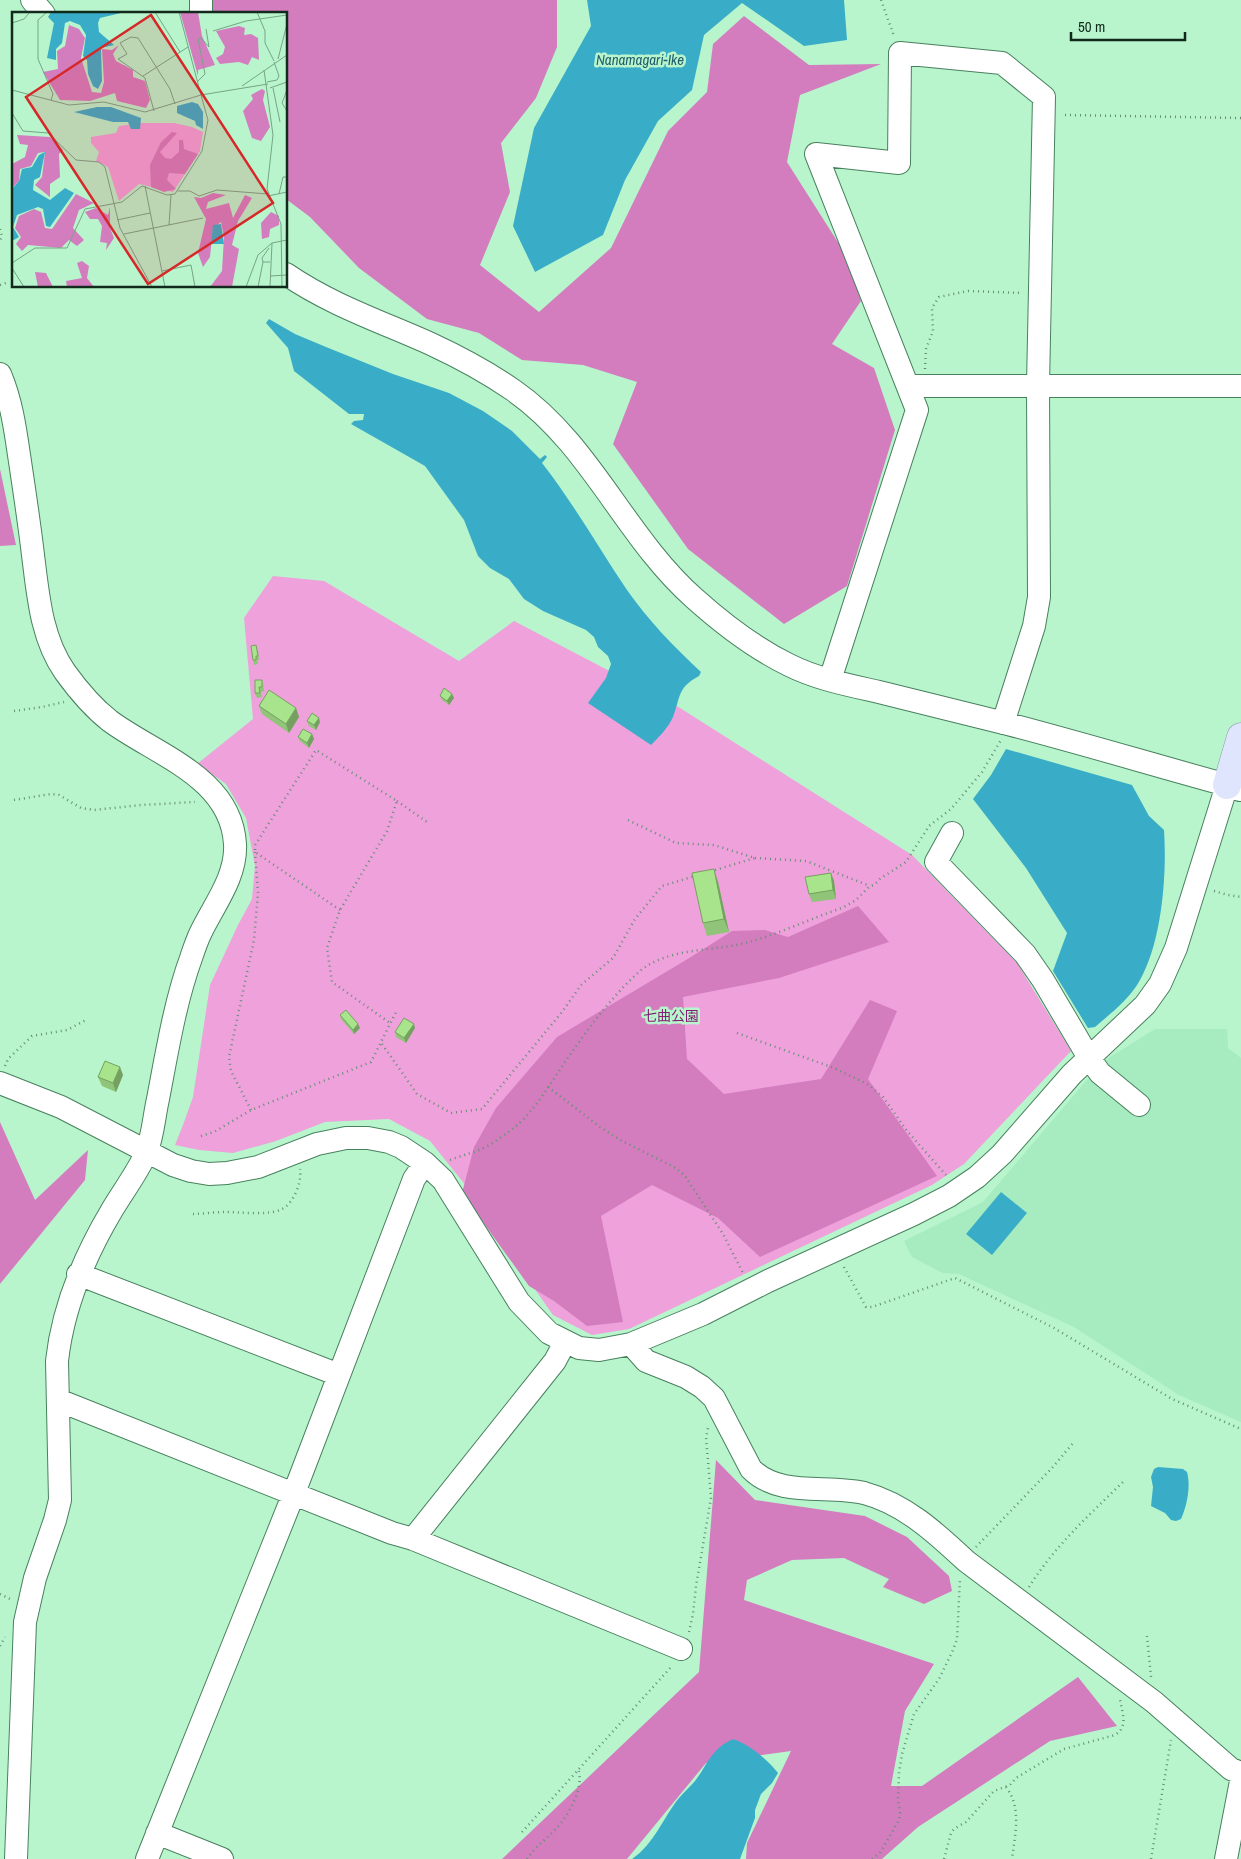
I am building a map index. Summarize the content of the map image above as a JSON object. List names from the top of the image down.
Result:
{
  "water": ["Nanamagari-Ike"],
  "parks": ["七曲公園"],
  "scale_bar": "50 m"
}
